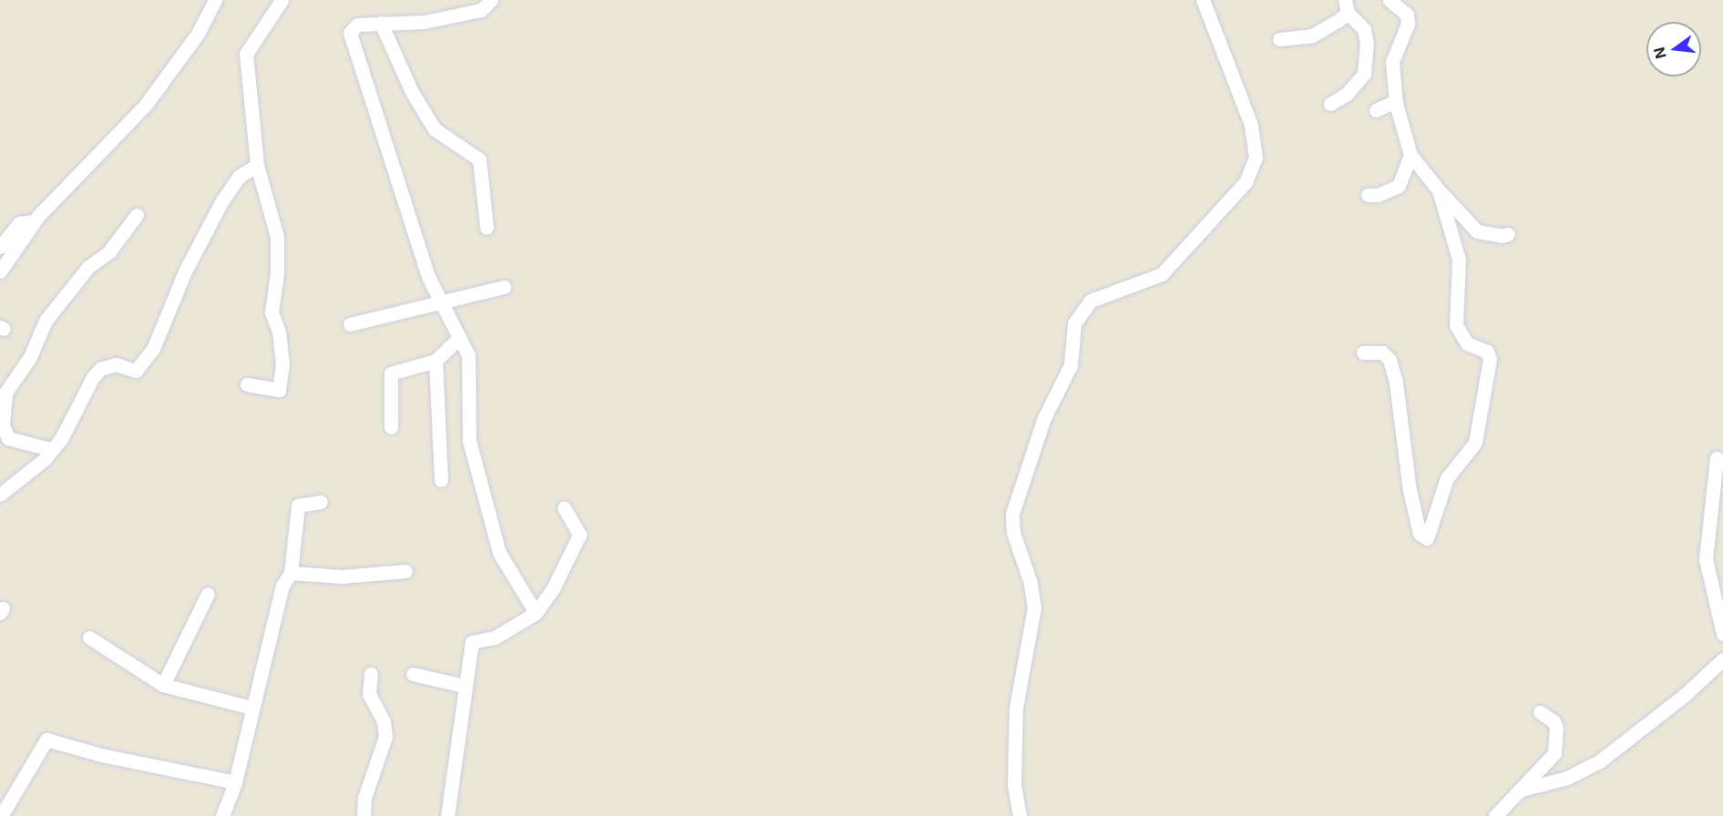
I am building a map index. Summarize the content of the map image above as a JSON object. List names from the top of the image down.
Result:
{
  "north": "left"
}
